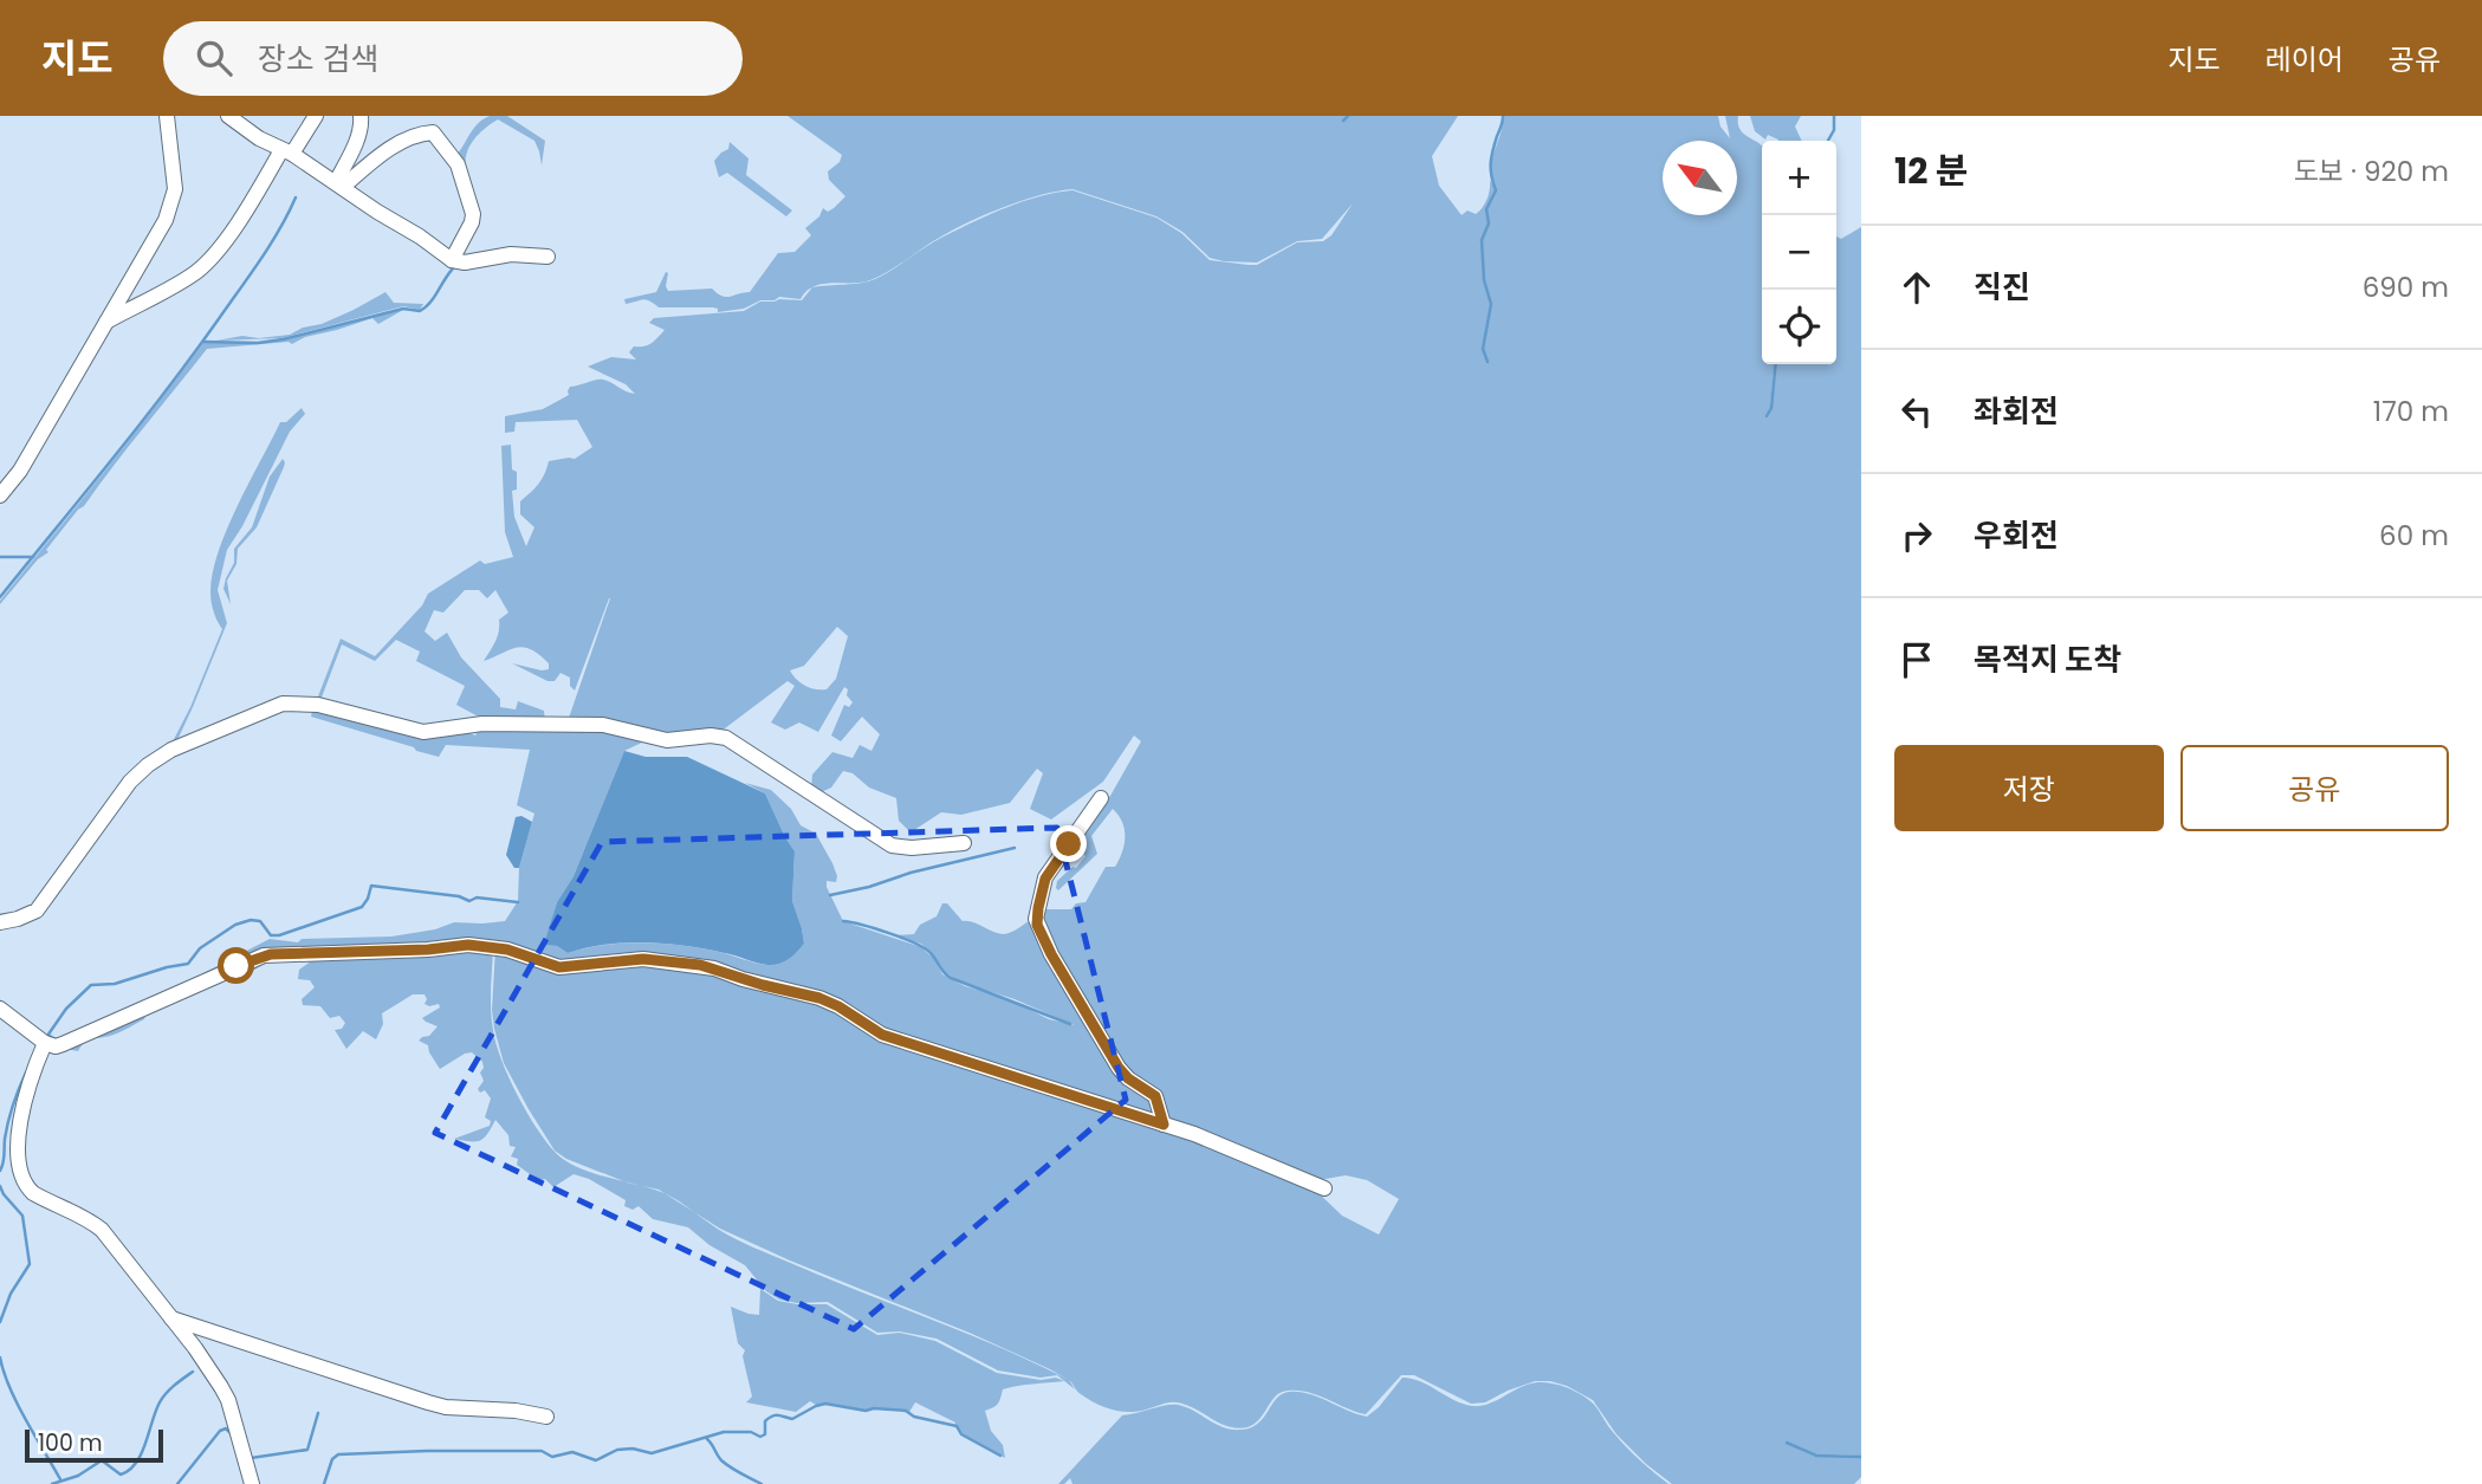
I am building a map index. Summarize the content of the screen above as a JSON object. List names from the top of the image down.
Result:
{
  "scale_bar": "100 m",
  "north": "top left",
  "page": {
    "header": "지도",
    "search": "장소 검색",
    "nav": ["지도", "레이어", "공유"],
    "heading": ["12 분", "도보 · 920 m"],
    "map_buttons": ["+", "−"],
    "list": [
      ["직진", "690 m"],
      ["좌회전", "170 m"],
      ["우회전", "60 m"],
      "목적지 도착"
    ],
    "buttons": ["저장", "공유"],
    "scale": "100 m"
  }
}
